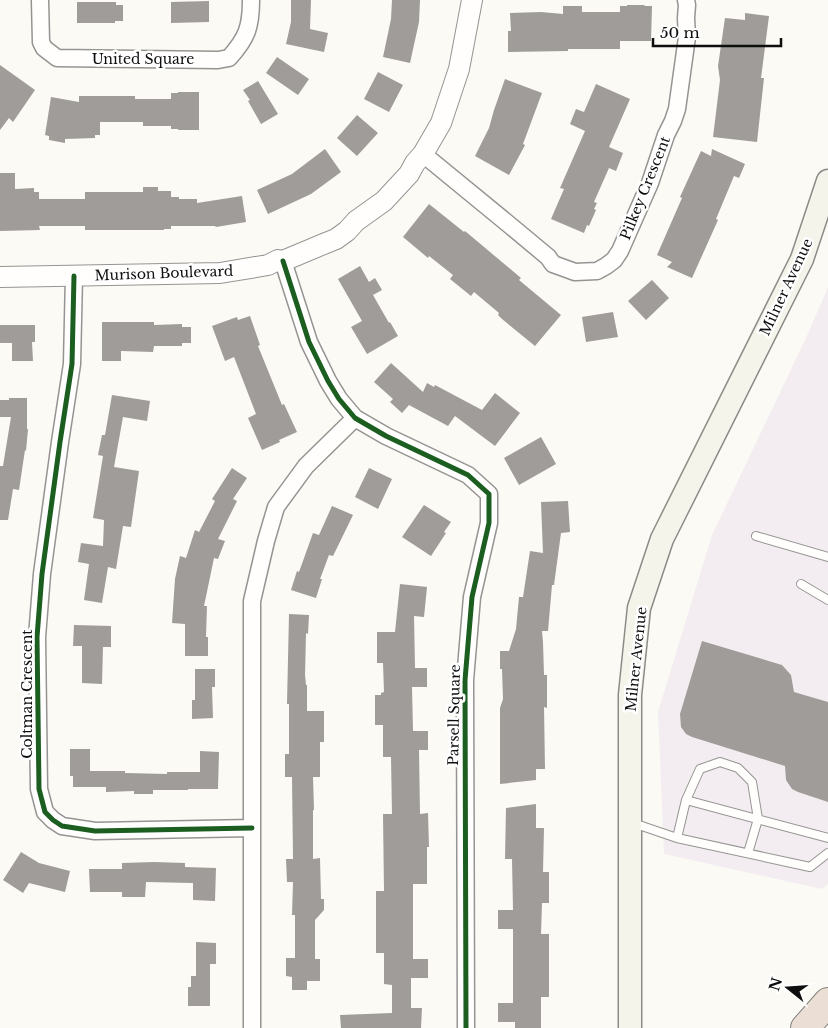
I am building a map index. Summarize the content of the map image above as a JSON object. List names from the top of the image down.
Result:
{
  "streets": {
    "main road": ["Milner Avenue"],
    "street": [
      "United Square",
      "Pilkey Crescent",
      "Murison Boulevard",
      "Coltman Crescent",
      "Parsell Square"
    ]
  },
  "crossings": [
    ["Pilkey Crescent", "Murison Boulevard"],
    ["Murison Boulevard", "Coltman Crescent"],
    ["Murison Boulevard", "Parsell Square"]
  ],
  "scale_bar": "50 m",
  "north": "left"
}
